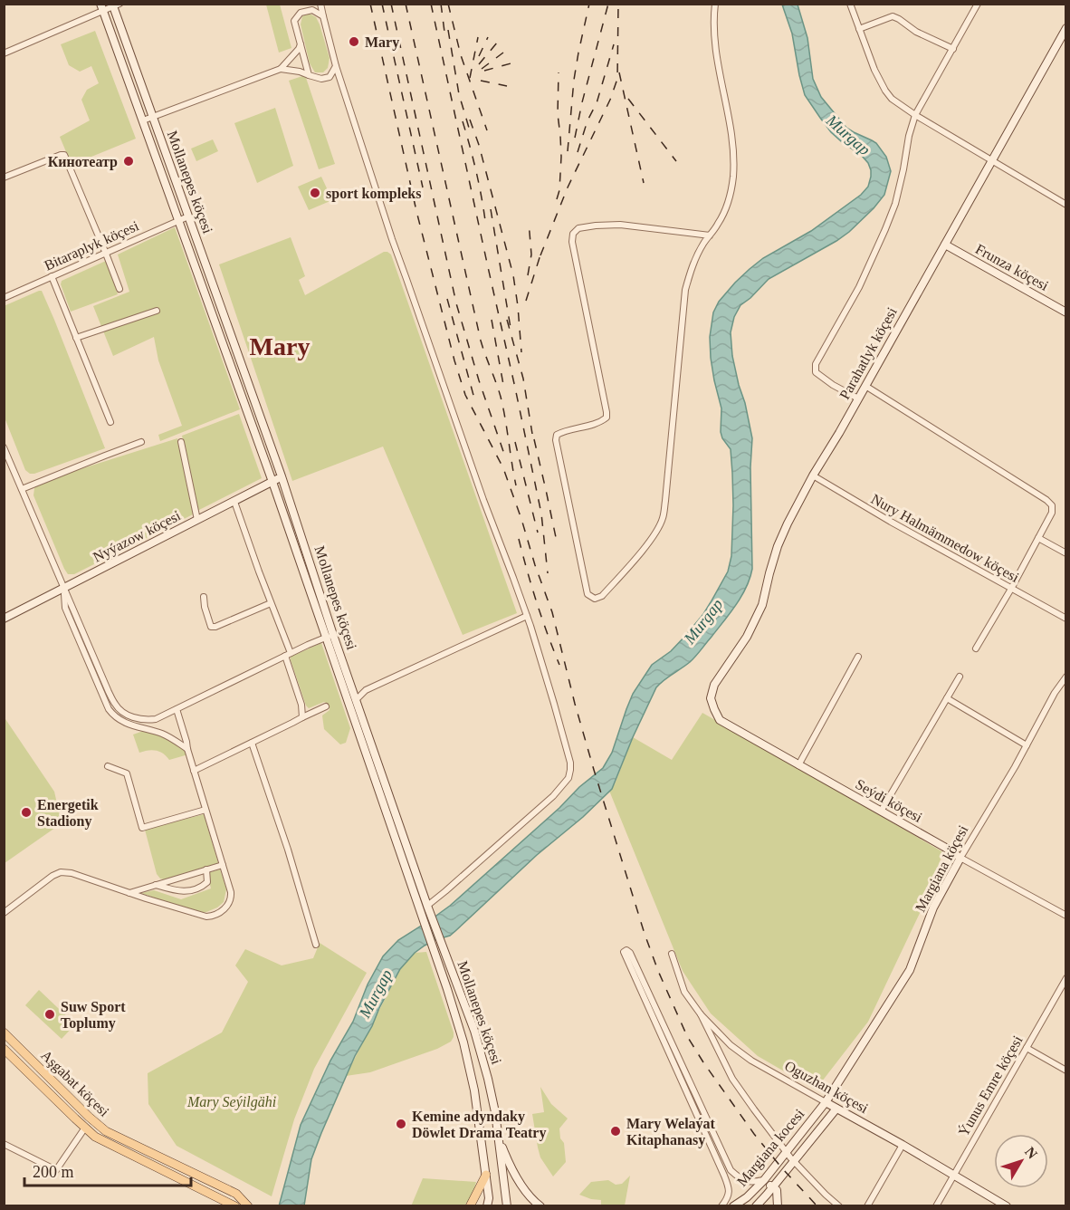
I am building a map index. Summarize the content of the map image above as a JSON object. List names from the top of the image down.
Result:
{
  "streets": {
    "main road": ["Aşgabat köçesi"],
    "street": [
      "Mollanepes köçesi",
      "Bitaraplyk köçesi",
      "Frunza köçesi",
      "Parahatlyk köçesi",
      "Nyýazow köçesi",
      "Nury Halmämmedow köçesi",
      "Seýdi köçesi",
      "Margiana köçesi",
      "Ýunus Emre köçesi",
      "Oguzhan köçesi",
      "Margiana kocesi"
    ]
  },
  "crossings": [
    ["Mollanepes köçesi", "Bitaraplyk köçesi"],
    ["Mollanepes köçesi", "Nyýazow köçesi"],
    ["Frunza köçesi", "Parahatlyk köçesi"],
    ["Parahatlyk köçesi", "Nury Halmämmedow köçesi"],
    ["Parahatlyk köçesi", "Seýdi köçesi"],
    ["Seýdi köçesi", "Margiana köçesi"],
    ["Margiana köçesi", "Oguzhan köçesi"],
    ["Margiana köçesi", "Margiana kocesi"],
    ["Ýunus Emre köçesi", "Oguzhan köçesi"],
    ["Oguzhan köçesi", "Margiana kocesi"]
  ],
  "districts": ["Mary"],
  "water": ["Murgap"],
  "parks": ["Mary Seýilgähi"],
  "places": [
    "Mary",
    "Кинотеатр",
    "sport kompleks",
    "Energetik Stadiony",
    "Suw Sport Toplumy",
    "Kemine adyndaky Döwlet Drama Teatry",
    "Mary Welaýat Kitaphanasy"
  ],
  "scale_bar": "200 m",
  "north": "top right"
}
